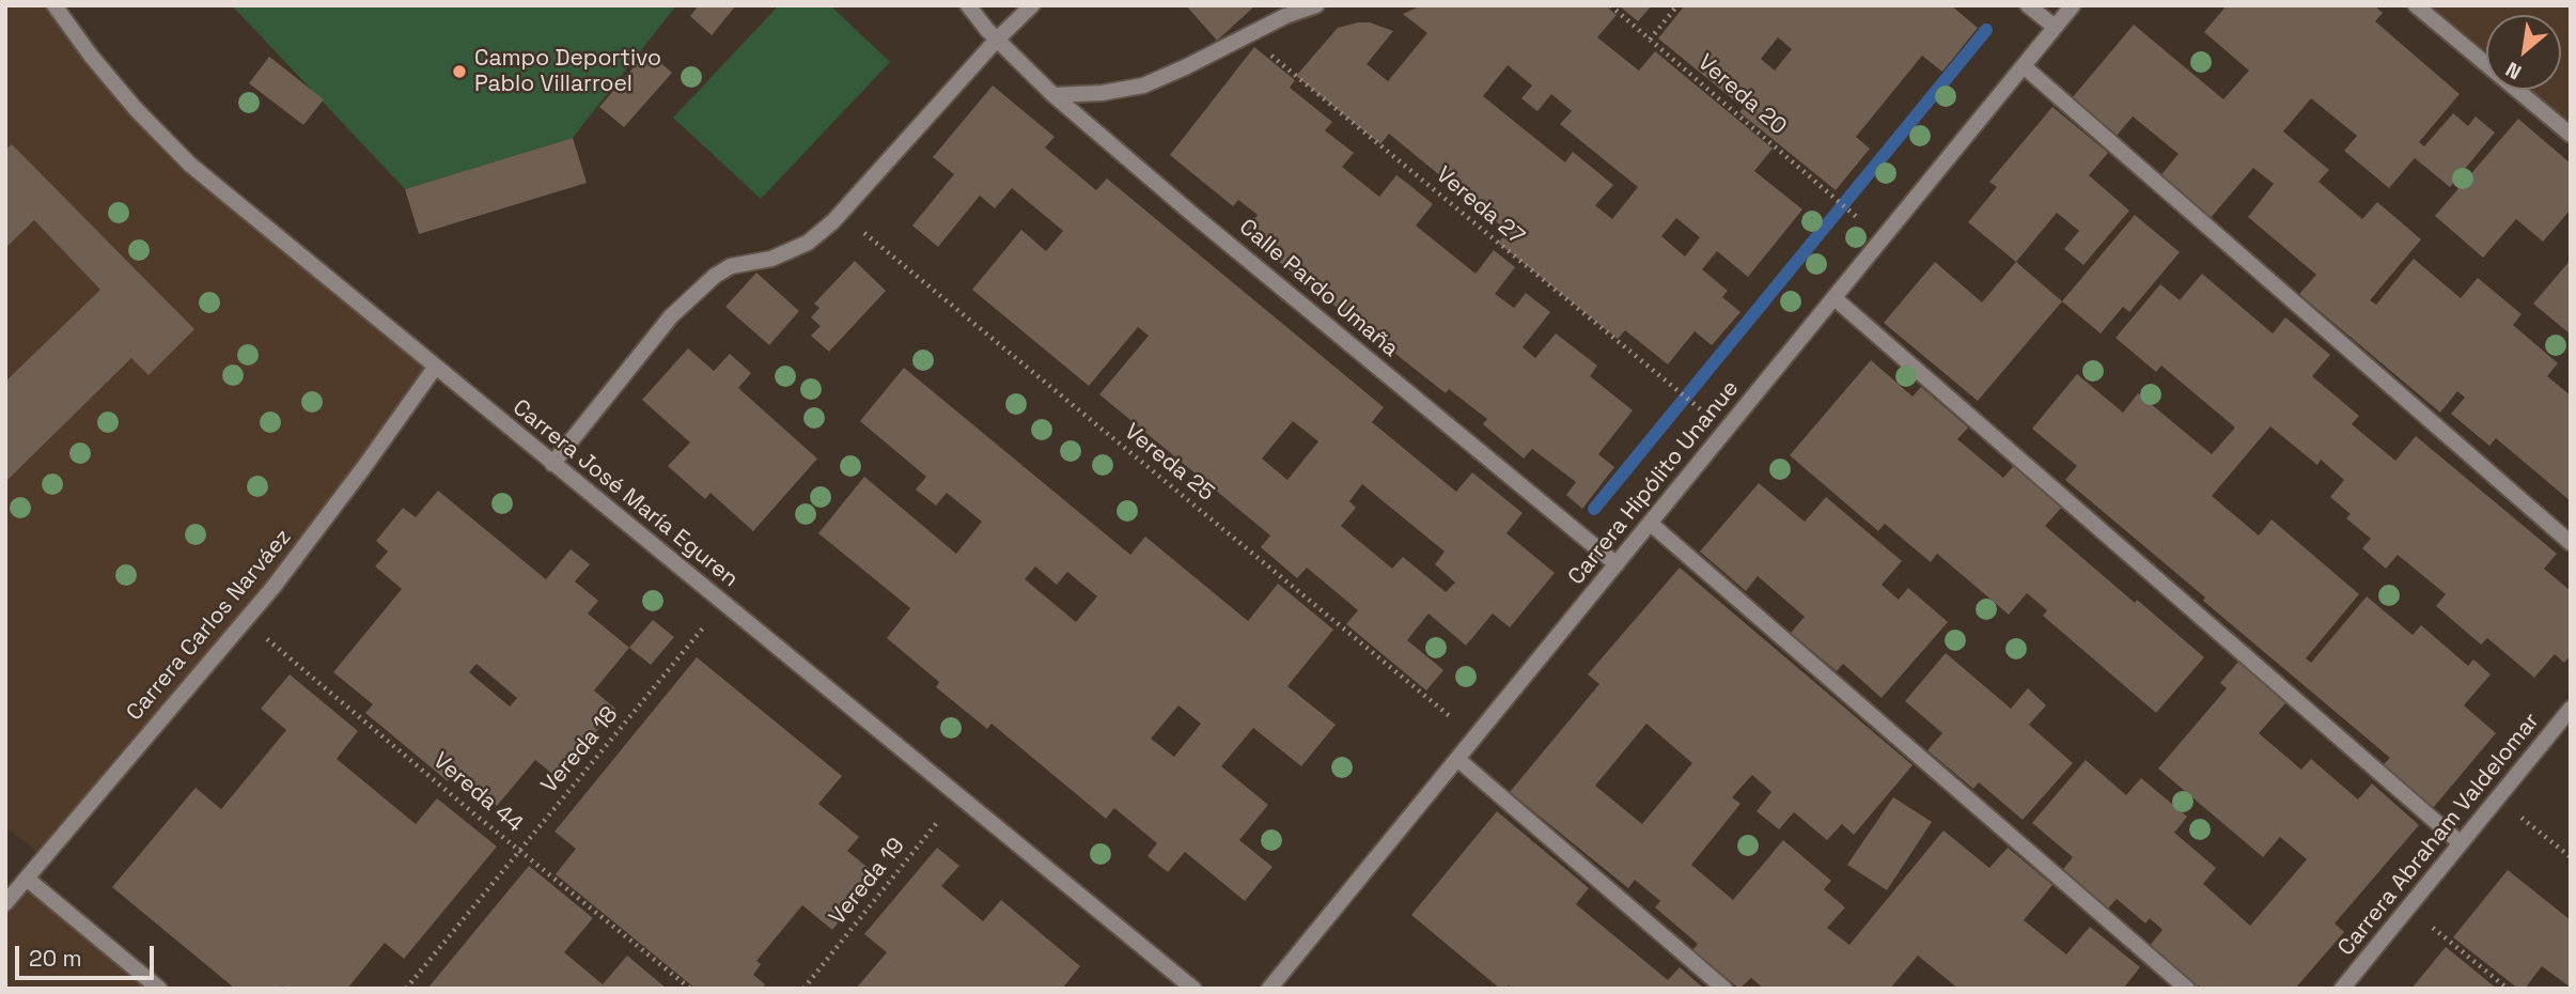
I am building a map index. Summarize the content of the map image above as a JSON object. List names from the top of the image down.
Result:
{
  "streets": {
    "street": [
      "Calle Pardo Umaña",
      "Carrera Hipólito Unanue",
      "Carrera José María Eguren",
      "Carrera Carlos Narváez",
      "Carrera Abraham Valdelomar"
    ],
    "path": [
      "Vereda 20",
      "Vereda 27",
      "Vereda 25",
      "Vereda 18",
      "Vereda 44",
      "Vereda 19"
    ]
  },
  "crossings": [
    ["Calle Pardo Umaña", "Carrera Hipólito Unanue"],
    ["Vereda 25", "Carrera Hipólito Unanue"],
    ["Carrera José María Eguren", "Carrera Carlos Narváez"],
    ["Carrera José María Eguren", "Vereda 18"],
    ["Carrera José María Eguren", "Vereda 19"],
    ["Carrera Carlos Narváez", "Vereda 44"],
    ["Vereda 18", "Vereda 44"]
  ],
  "places": ["Campo Deportivo Pablo Villarroel"],
  "scale_bar": "20 m",
  "north": "bottom left"
}
